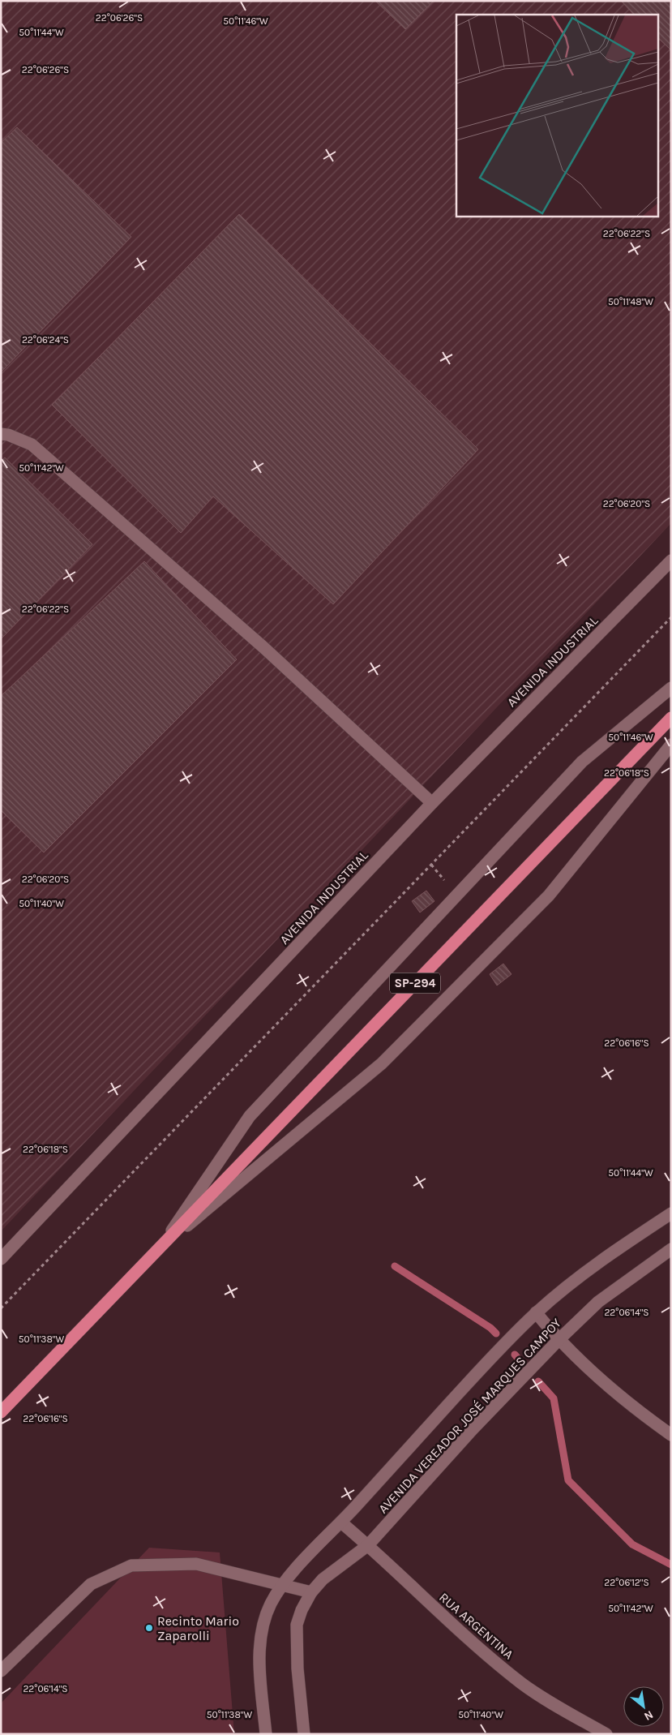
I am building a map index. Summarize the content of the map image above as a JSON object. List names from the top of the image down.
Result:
{
  "streets": {
    "highway": ["SP-294"],
    "street": ["AVENIDA INDUSTRIAL", "AVENIDA VEREADOR JOSÉ MARQUES CAMPOY", "RUA ARGENTINA"]
  },
  "crossings": [
    ["AVENIDA VEREADOR JOSÉ MARQUES CAMPOY", "RUA ARGENTINA"]
  ],
  "places": ["Recinto Mario Zaparolli"],
  "north": "bottom right",
  "coordinates": [
    "22°06'26\"S",
    "50°11'46\"W",
    "50°11'44\"W",
    "22°06'22\"S",
    "50°11'48\"W",
    "22°06'24\"S",
    "50°11'42\"W",
    "22°06'20\"S",
    "22°06'18\"S",
    "50°11'40\"W",
    "22°06'16\"S",
    "22°06'14\"S",
    "50°11'38\"W",
    "22°06'12\"S"
  ]
}
